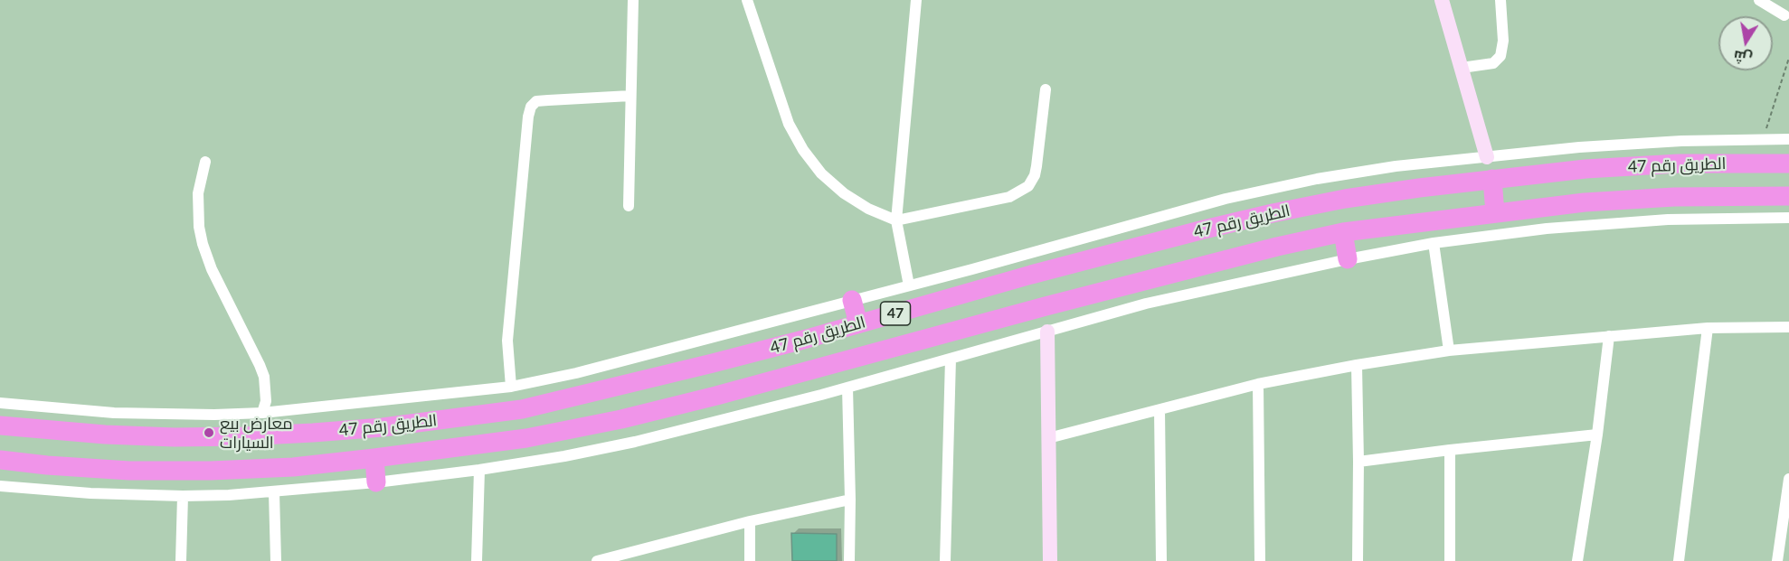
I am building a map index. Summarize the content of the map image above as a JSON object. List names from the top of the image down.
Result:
{
  "streets": {
    "highway": ["الطريق رقم 47", "47"]
  },
  "places": ["معارض بيع السيارات"],
  "north": "bottom"
}
